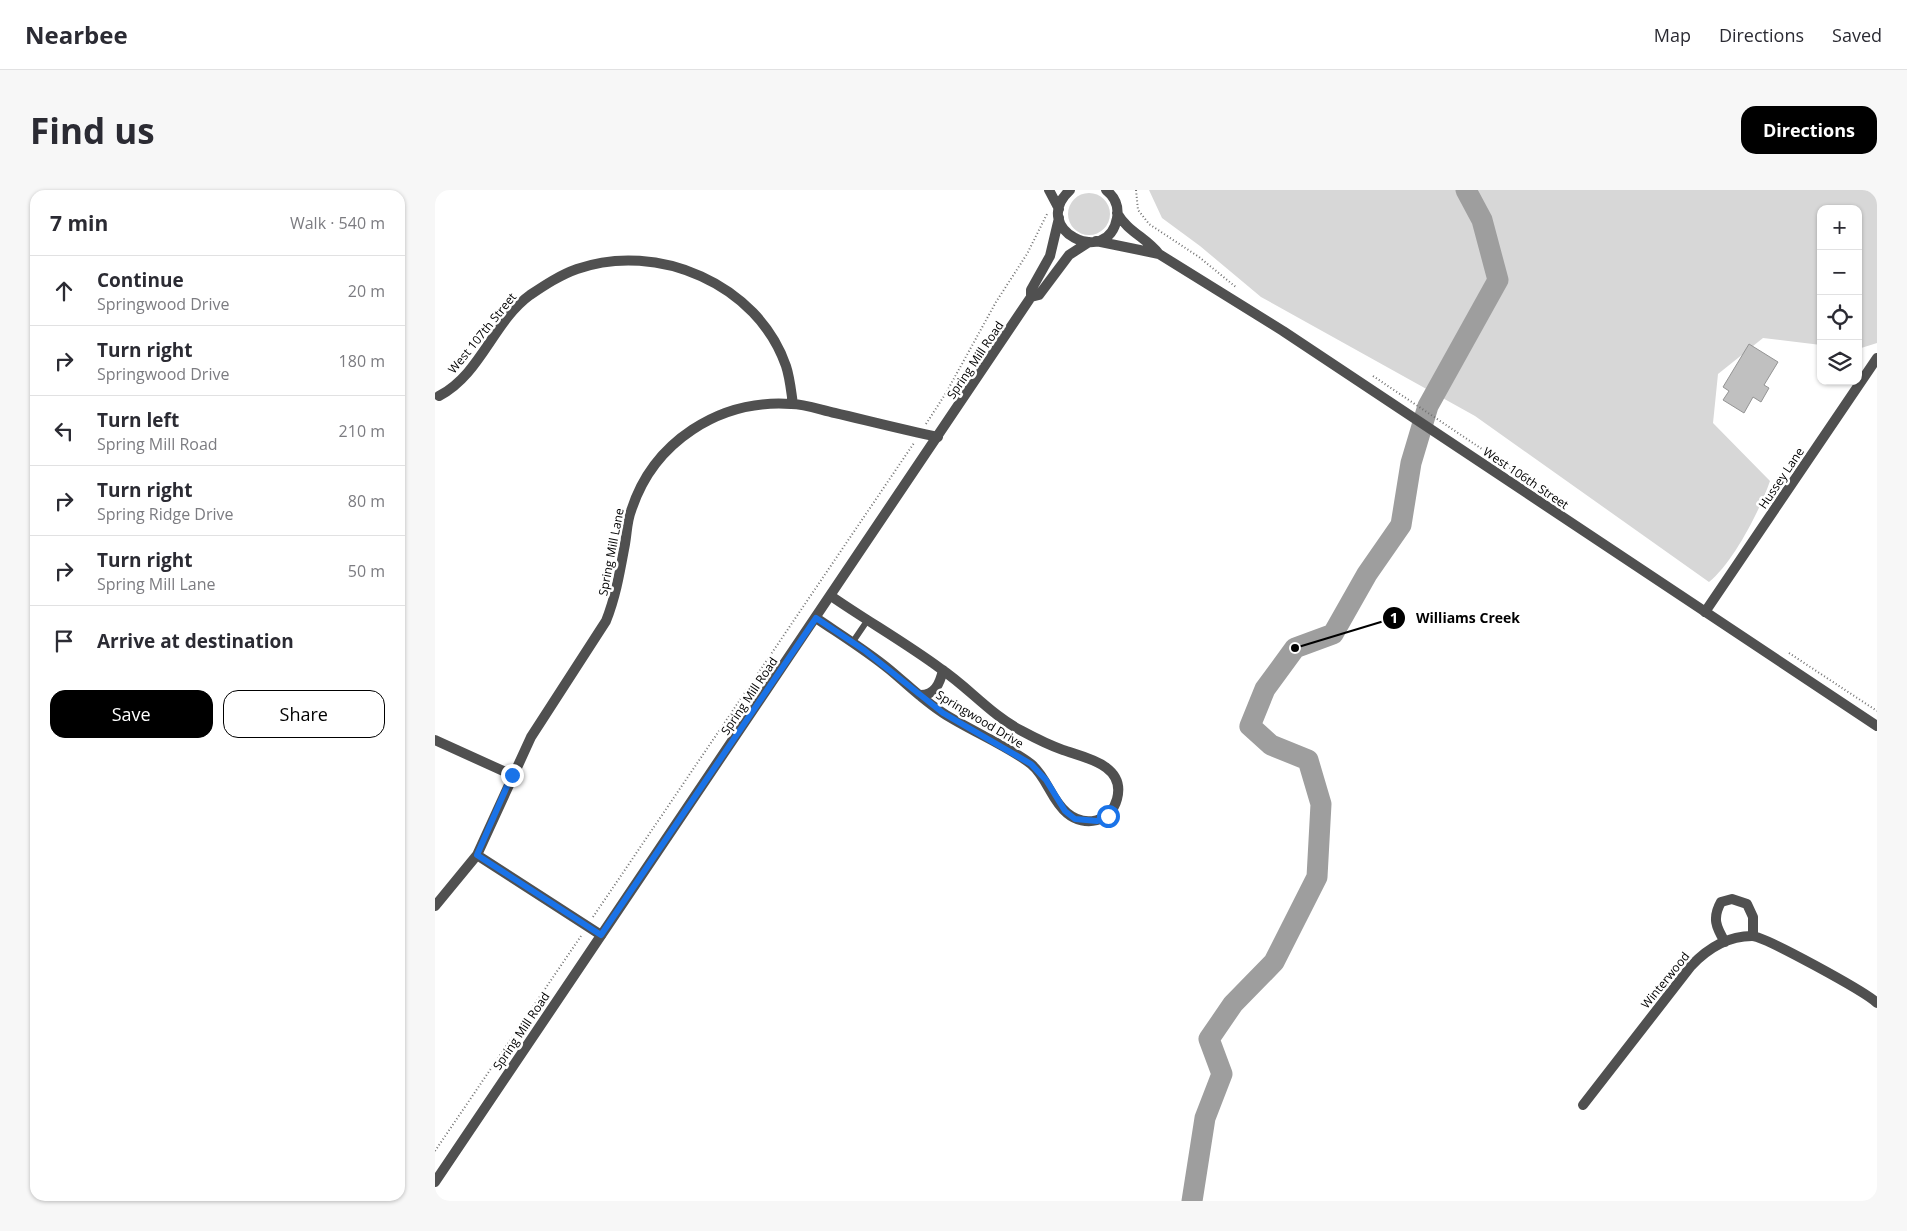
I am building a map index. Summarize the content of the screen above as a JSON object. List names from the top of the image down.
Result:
{
  "streets": {
    "street": [
      "West 107th Street",
      "Spring Mill Road",
      "West 106th Street",
      "Hussey Lane",
      "Spring Mill Lane",
      "Springwood Drive",
      "Winterwood"
    ]
  },
  "crossings": [
    ["West 107th Street", "Spring Mill Lane"],
    ["Spring Mill Road", "West 106th Street"],
    ["Spring Mill Road", "Spring Mill Lane"],
    ["Spring Mill Road", "Springwood Drive"],
    ["West 106th Street", "Hussey Lane"]
  ],
  "places": ["Williams Creek"],
  "page": {
    "header": "Nearbee",
    "nav": ["Map", "Directions", "Saved"],
    "buttons": [
      "Directions",
      ["Save", "Share"]
    ],
    "title": "Find us",
    "heading": ["7 min", "Walk · 540 m"],
    "map_buttons": ["+", "−"],
    "list": [
      ["Continue", "Springwood Drive", "20 m"],
      ["Turn right", "Springwood Drive", "180 m"],
      ["Turn left", "Spring Mill Road", "210 m"],
      ["Turn right", "Spring Ridge Drive", "80 m"],
      ["Turn right", "Spring Mill Lane", "50 m"],
      "Arrive at destination"
    ]
  }
}
